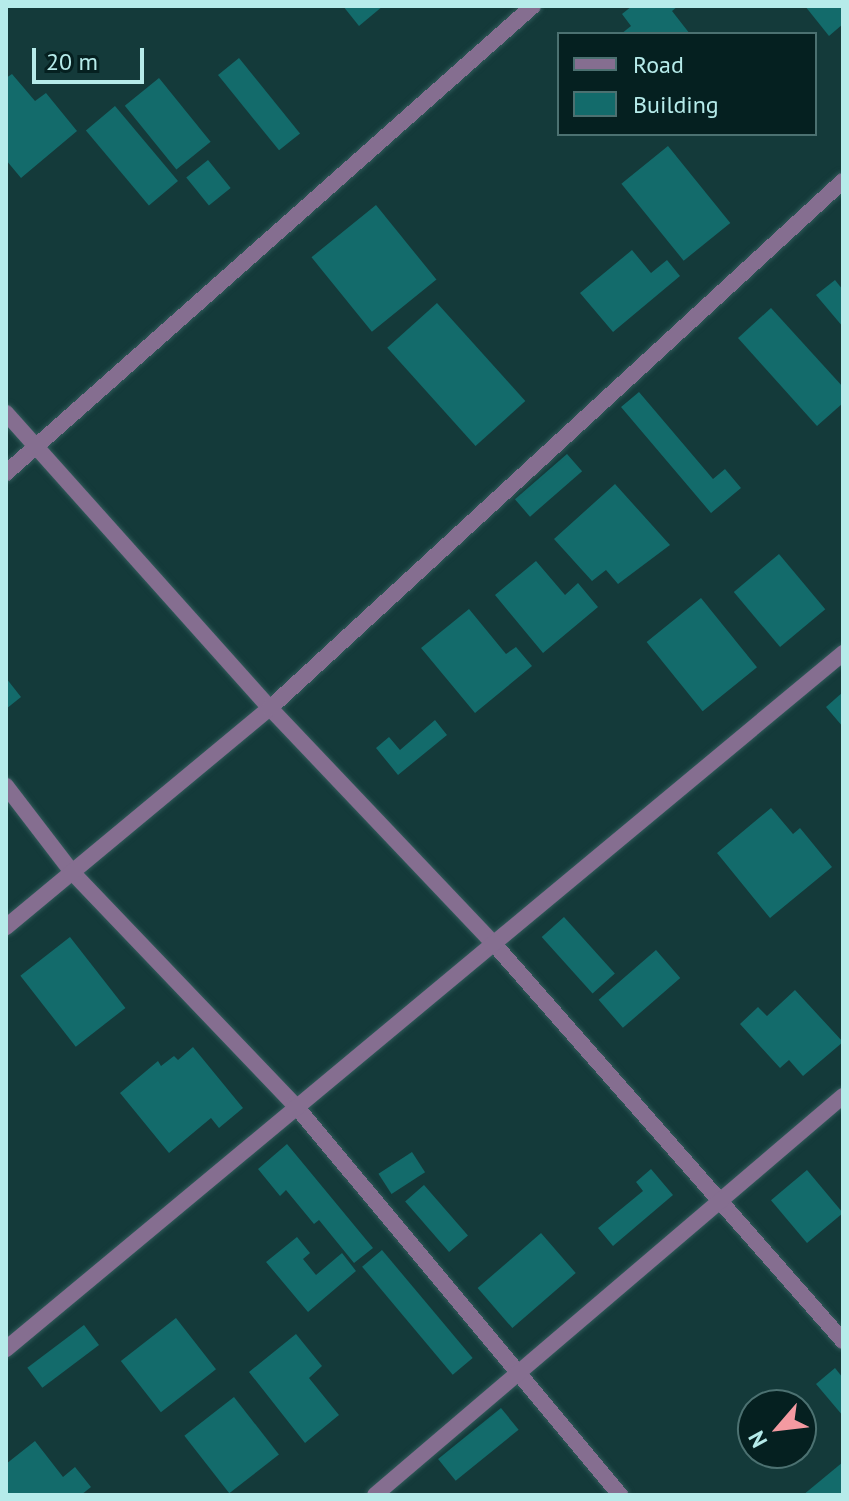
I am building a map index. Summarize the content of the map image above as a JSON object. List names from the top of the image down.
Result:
{
  "legend": ["Road", "Building"],
  "scale_bar": "20 m",
  "north": "bottom left"
}
